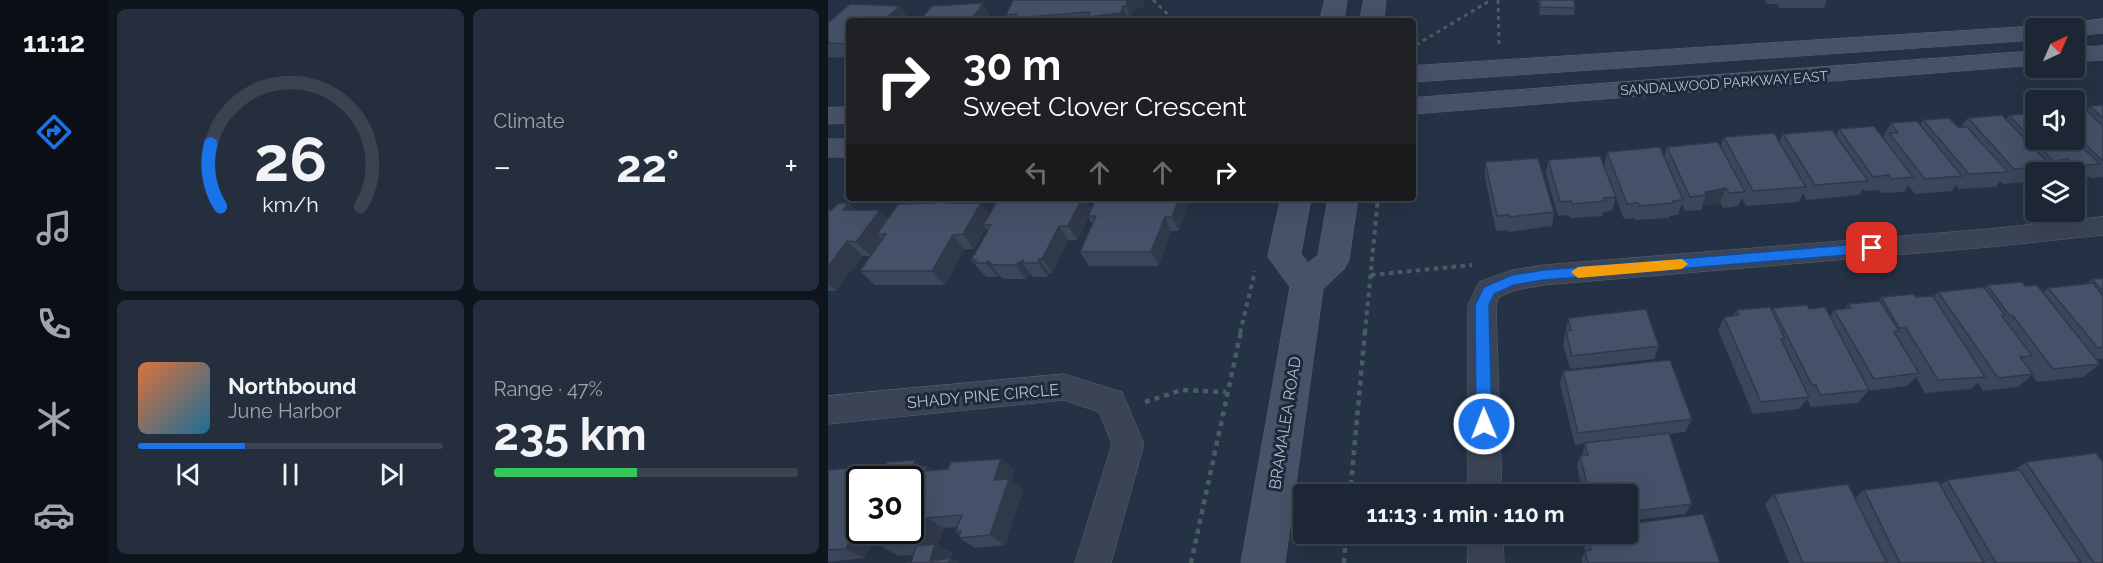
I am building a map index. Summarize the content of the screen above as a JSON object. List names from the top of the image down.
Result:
{
  "streets": {
    "main road": ["SANDALWOOD PARKWAY EAST", "BRAMALEA ROAD"],
    "street": ["SHADY PINE CIRCLE"]
  },
  "north": "top right",
  "page": {
    "tabs": "11:12",
    "tile": [
      "Climate",
      ["Range · 47%", "235 km"]
    ],
    "turn": ["30 m", "Sweet Clover Crescent"],
    "heat": ["−", "22°", "+"],
    "song": ["Northbound", "June Harbor"],
    "limit": "30",
    "trip": "11:13 · 1 min · 110 m",
    "gauge": ["26", "km/h"]
  }
}
